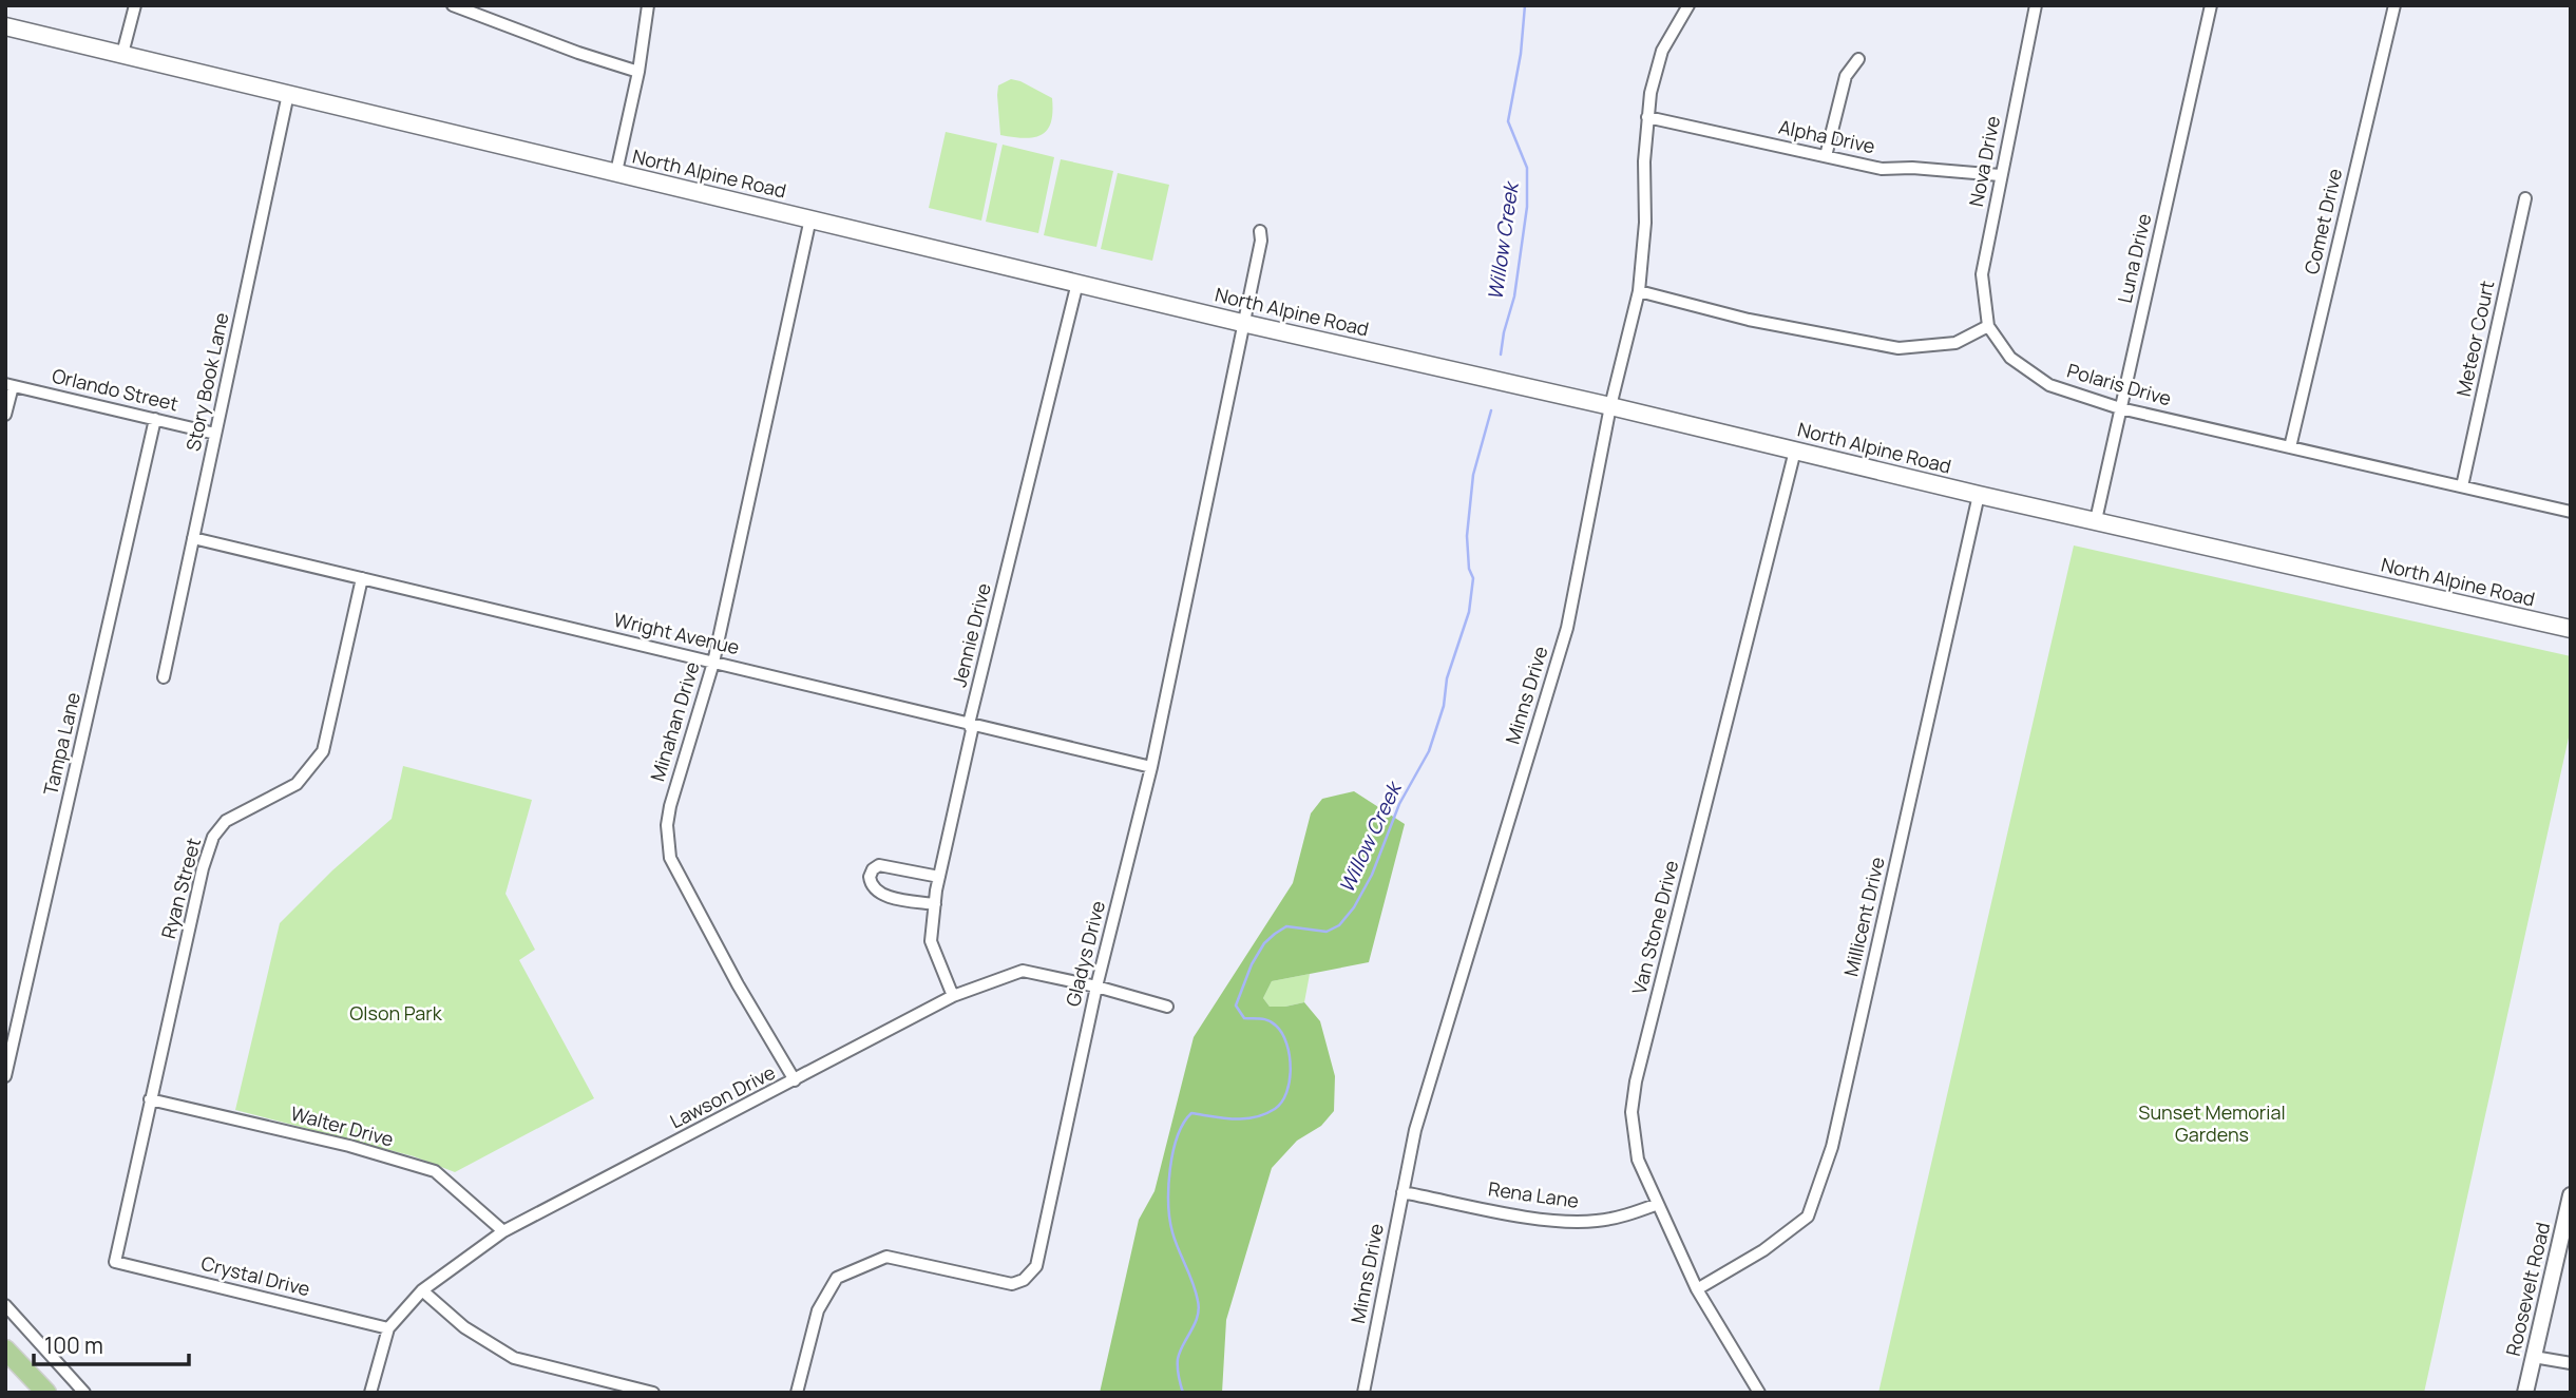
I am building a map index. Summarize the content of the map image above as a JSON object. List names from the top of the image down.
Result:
{
  "streets": {
    "main road": ["North Alpine Road"],
    "street": [
      "Alpha Drive",
      "Nova Drive",
      "Comet Drive",
      "Luna Drive",
      "Meteor Court",
      "Story Book Lane",
      "Polaris Drive",
      "Orlando Street",
      "Wright Avenue",
      "Jennie Drive",
      "Minns Drive",
      "Minahan Drive",
      "Tampa Lane",
      "Ryan Street",
      "Millicent Drive",
      "Van Stone Drive",
      "Gladys Drive",
      "Lawson Drive",
      "Walter Drive",
      "Rena Lane",
      "Crystal Drive",
      "Roosevelt Road"
    ]
  },
  "crossings": [
    ["Alpha Drive", "Nova Drive"],
    ["Alpha Drive", "Minns Drive"],
    ["Nova Drive", "Polaris Drive"],
    ["North Alpine Road", "Luna Drive"],
    ["North Alpine Road", "Story Book Lane"],
    ["North Alpine Road", "Jennie Drive"],
    ["North Alpine Road", "Minns Drive"],
    ["North Alpine Road", "Minahan Drive"],
    ["North Alpine Road", "Millicent Drive"],
    ["North Alpine Road", "Van Stone Drive"],
    ["North Alpine Road", "Gladys Drive"],
    ["Comet Drive", "Polaris Drive"],
    ["Luna Drive", "Polaris Drive"],
    ["Meteor Court", "Polaris Drive"],
    ["Story Book Lane", "Orlando Street"],
    ["Story Book Lane", "Wright Avenue"],
    ["Orlando Street", "Tampa Lane"],
    ["Wright Avenue", "Jennie Drive"],
    ["Wright Avenue", "Minahan Drive"],
    ["Wright Avenue", "Ryan Street"],
    ["Wright Avenue", "Gladys Drive"],
    ["Jennie Drive", "Lawson Drive"],
    ["Minns Drive", "Rena Lane"],
    ["Minahan Drive", "Lawson Drive"],
    ["Ryan Street", "Walter Drive"],
    ["Ryan Street", "Crystal Drive"],
    ["Millicent Drive", "Van Stone Drive"],
    ["Van Stone Drive", "Rena Lane"],
    ["Gladys Drive", "Lawson Drive"],
    ["Lawson Drive", "Walter Drive"],
    ["Lawson Drive", "Crystal Drive"]
  ],
  "water": ["Willow Creek"],
  "parks": ["Olson Park", "Sunset Memorial Gardens"],
  "scale_bar": "100 m"
}
